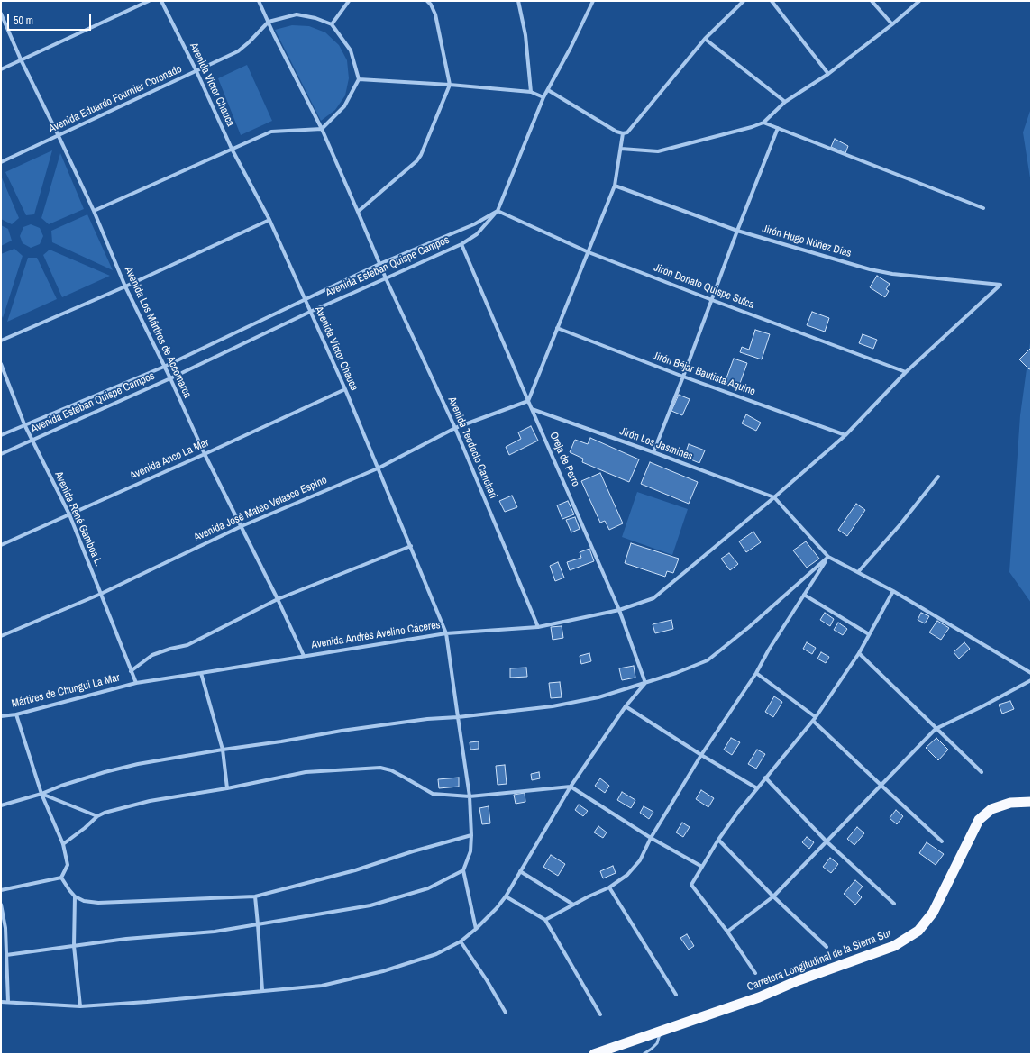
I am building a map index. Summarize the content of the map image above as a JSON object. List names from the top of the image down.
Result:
{
  "streets": {
    "highway": ["Carretera Longitudinal de la Sierra Sur"],
    "street": [
      "Avenida Víctor Chauca",
      "Avenida Eduardo Fournier Coronado",
      "Jirón Hugo Núñez Días",
      "Avenida Esteban Quispe Campos",
      "Jirón Donato Quispe Sulca",
      "Avenida Los Mártires de Accomarca",
      "Jirón Béjar Bautista Aquino",
      "Jirón Los Jasmines",
      "Avenida Teodocio Canchari",
      "Avenida Anco La Mar",
      "Oreja de Perro",
      "Avenida José Mateo Velasco Espino",
      "Avenida René Gamboa L.",
      "Avenida Andrés Avelino Cáceres",
      "Mártires de Chungui La Mar"
    ]
  },
  "crossings": [
    ["Avenida Víctor Chauca", "Avenida Eduardo Fournier Coronado"],
    ["Avenida Víctor Chauca", "Avenida Esteban Quispe Campos"],
    ["Avenida Víctor Chauca", "Avenida Anco La Mar"],
    ["Avenida Víctor Chauca", "Avenida José Mateo Velasco Espino"],
    ["Avenida Víctor Chauca", "Avenida Andrés Avelino Cáceres"],
    ["Avenida Eduardo Fournier Coronado", "Avenida Los Mártires de Accomarca"],
    ["Avenida Eduardo Fournier Coronado", "Avenida Teodocio Canchari"],
    ["Jirón Hugo Núñez Días", "Avenida Andrés Avelino Cáceres"],
    ["Avenida Esteban Quispe Campos", "Jirón Donato Quispe Sulca"],
    ["Avenida Esteban Quispe Campos", "Avenida Los Mártires de Accomarca"],
    ["Avenida Esteban Quispe Campos", "Avenida Teodocio Canchari"],
    ["Avenida Esteban Quispe Campos", "Oreja de Perro"],
    ["Avenida Esteban Quispe Campos", "Avenida René Gamboa L."],
    ["Jirón Donato Quispe Sulca", "Avenida Andrés Avelino Cáceres"],
    ["Avenida Los Mártires de Accomarca", "Avenida Anco La Mar"],
    ["Avenida Los Mártires de Accomarca", "Avenida José Mateo Velasco Espino"],
    ["Avenida Los Mártires de Accomarca", "Avenida Andrés Avelino Cáceres"],
    ["Jirón Béjar Bautista Aquino", "Avenida Andrés Avelino Cáceres"],
    ["Jirón Los Jasmines", "Oreja de Perro"],
    ["Jirón Los Jasmines", "Avenida Andrés Avelino Cáceres"],
    ["Avenida Teodocio Canchari", "Avenida José Mateo Velasco Espino"],
    ["Avenida Teodocio Canchari", "Avenida Andrés Avelino Cáceres"],
    ["Avenida Anco La Mar", "Avenida René Gamboa L."],
    ["Oreja de Perro", "Avenida José Mateo Velasco Espino"],
    ["Oreja de Perro", "Avenida Andrés Avelino Cáceres"],
    ["Avenida José Mateo Velasco Espino", "Avenida René Gamboa L."],
    ["Avenida René Gamboa L.", "Avenida Andrés Avelino Cáceres"],
    ["Avenida René Gamboa L.", "Mártires de Chungui La Mar"],
    ["Avenida Andrés Avelino Cáceres", "Mártires de Chungui La Mar"]
  ],
  "scale_bar": "50 m"
}
